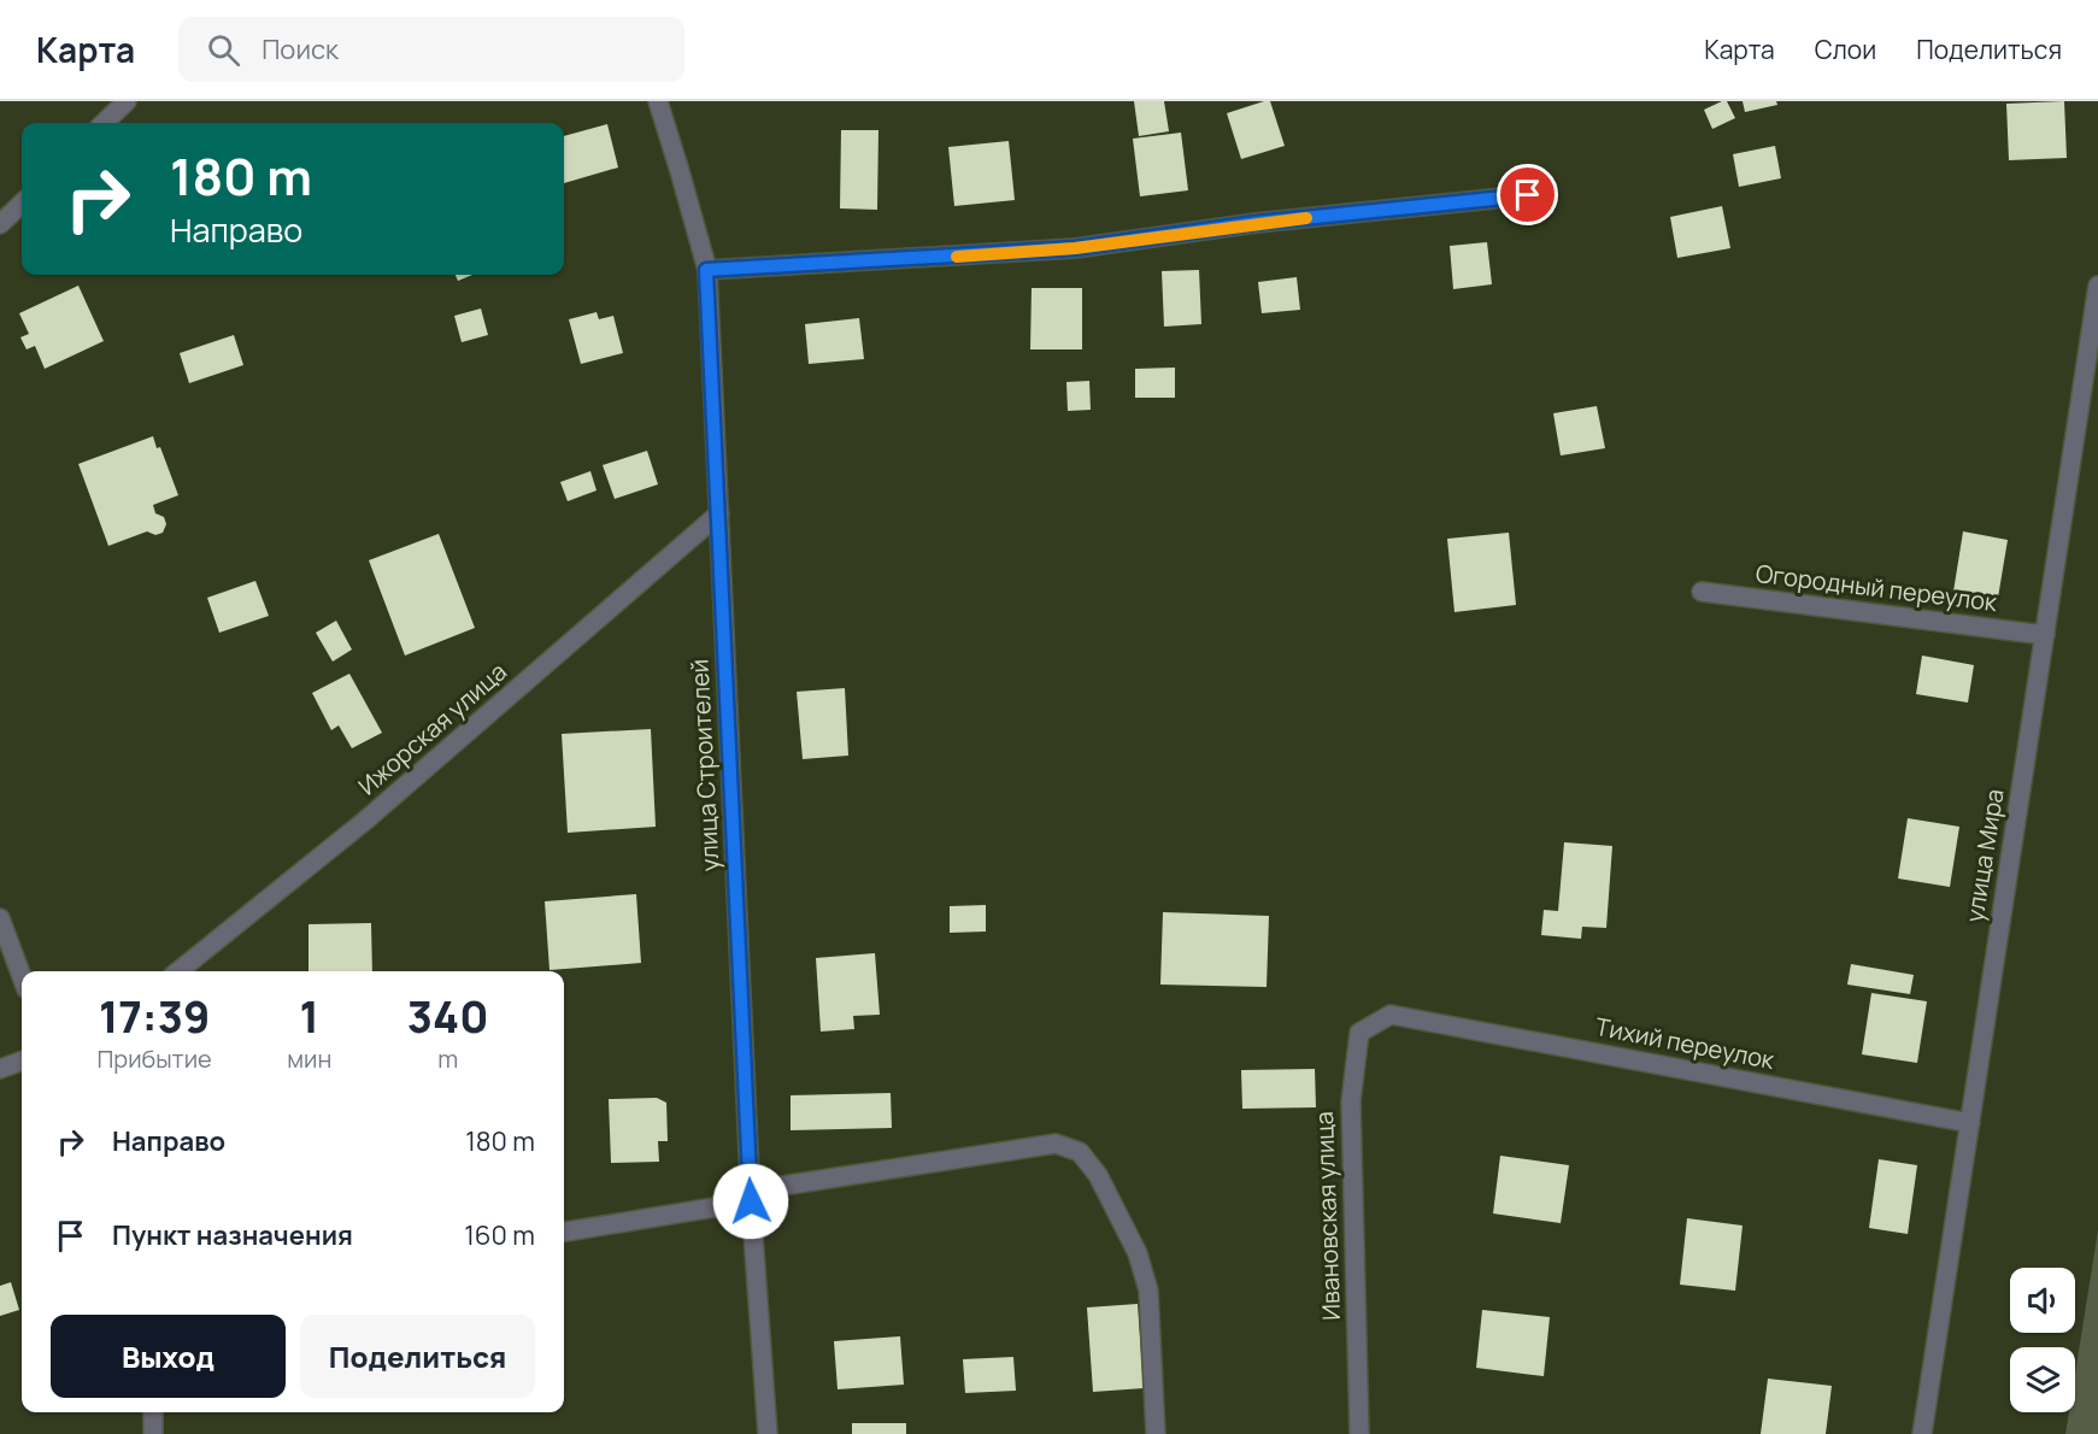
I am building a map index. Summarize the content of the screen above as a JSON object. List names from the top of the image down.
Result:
{
  "streets": {
    "street": [
      "Огородный переулок",
      "Ижорская улица",
      "улица Строителей",
      "улица Мира",
      "Тихий переулок",
      "Ивановская улица"
    ]
  },
  "crossings": [
    ["Огородный переулок", "улица Мира"],
    ["Ижорская улица", "улица Строителей"],
    ["улица Мира", "Тихий переулок"],
    ["Тихий переулок", "Ивановская улица"]
  ],
  "page": {
    "header": "Карта",
    "search": "Поиск",
    "nav": ["Карта", "Слои", "Поделиться"],
    "turn": ["180 m", "Направо"],
    "eta": [
      "17:39",
      "Прибытие",
      "1",
      "мин",
      "340",
      "m"
    ],
    "list": [
      {
        "name": "Направо",
        "value": "180 m"
      },
      {
        "name": "Пункт назначения",
        "value": "160 m"
      }
    ],
    "buttons": ["Выход", "Поделиться"]
  }
}
